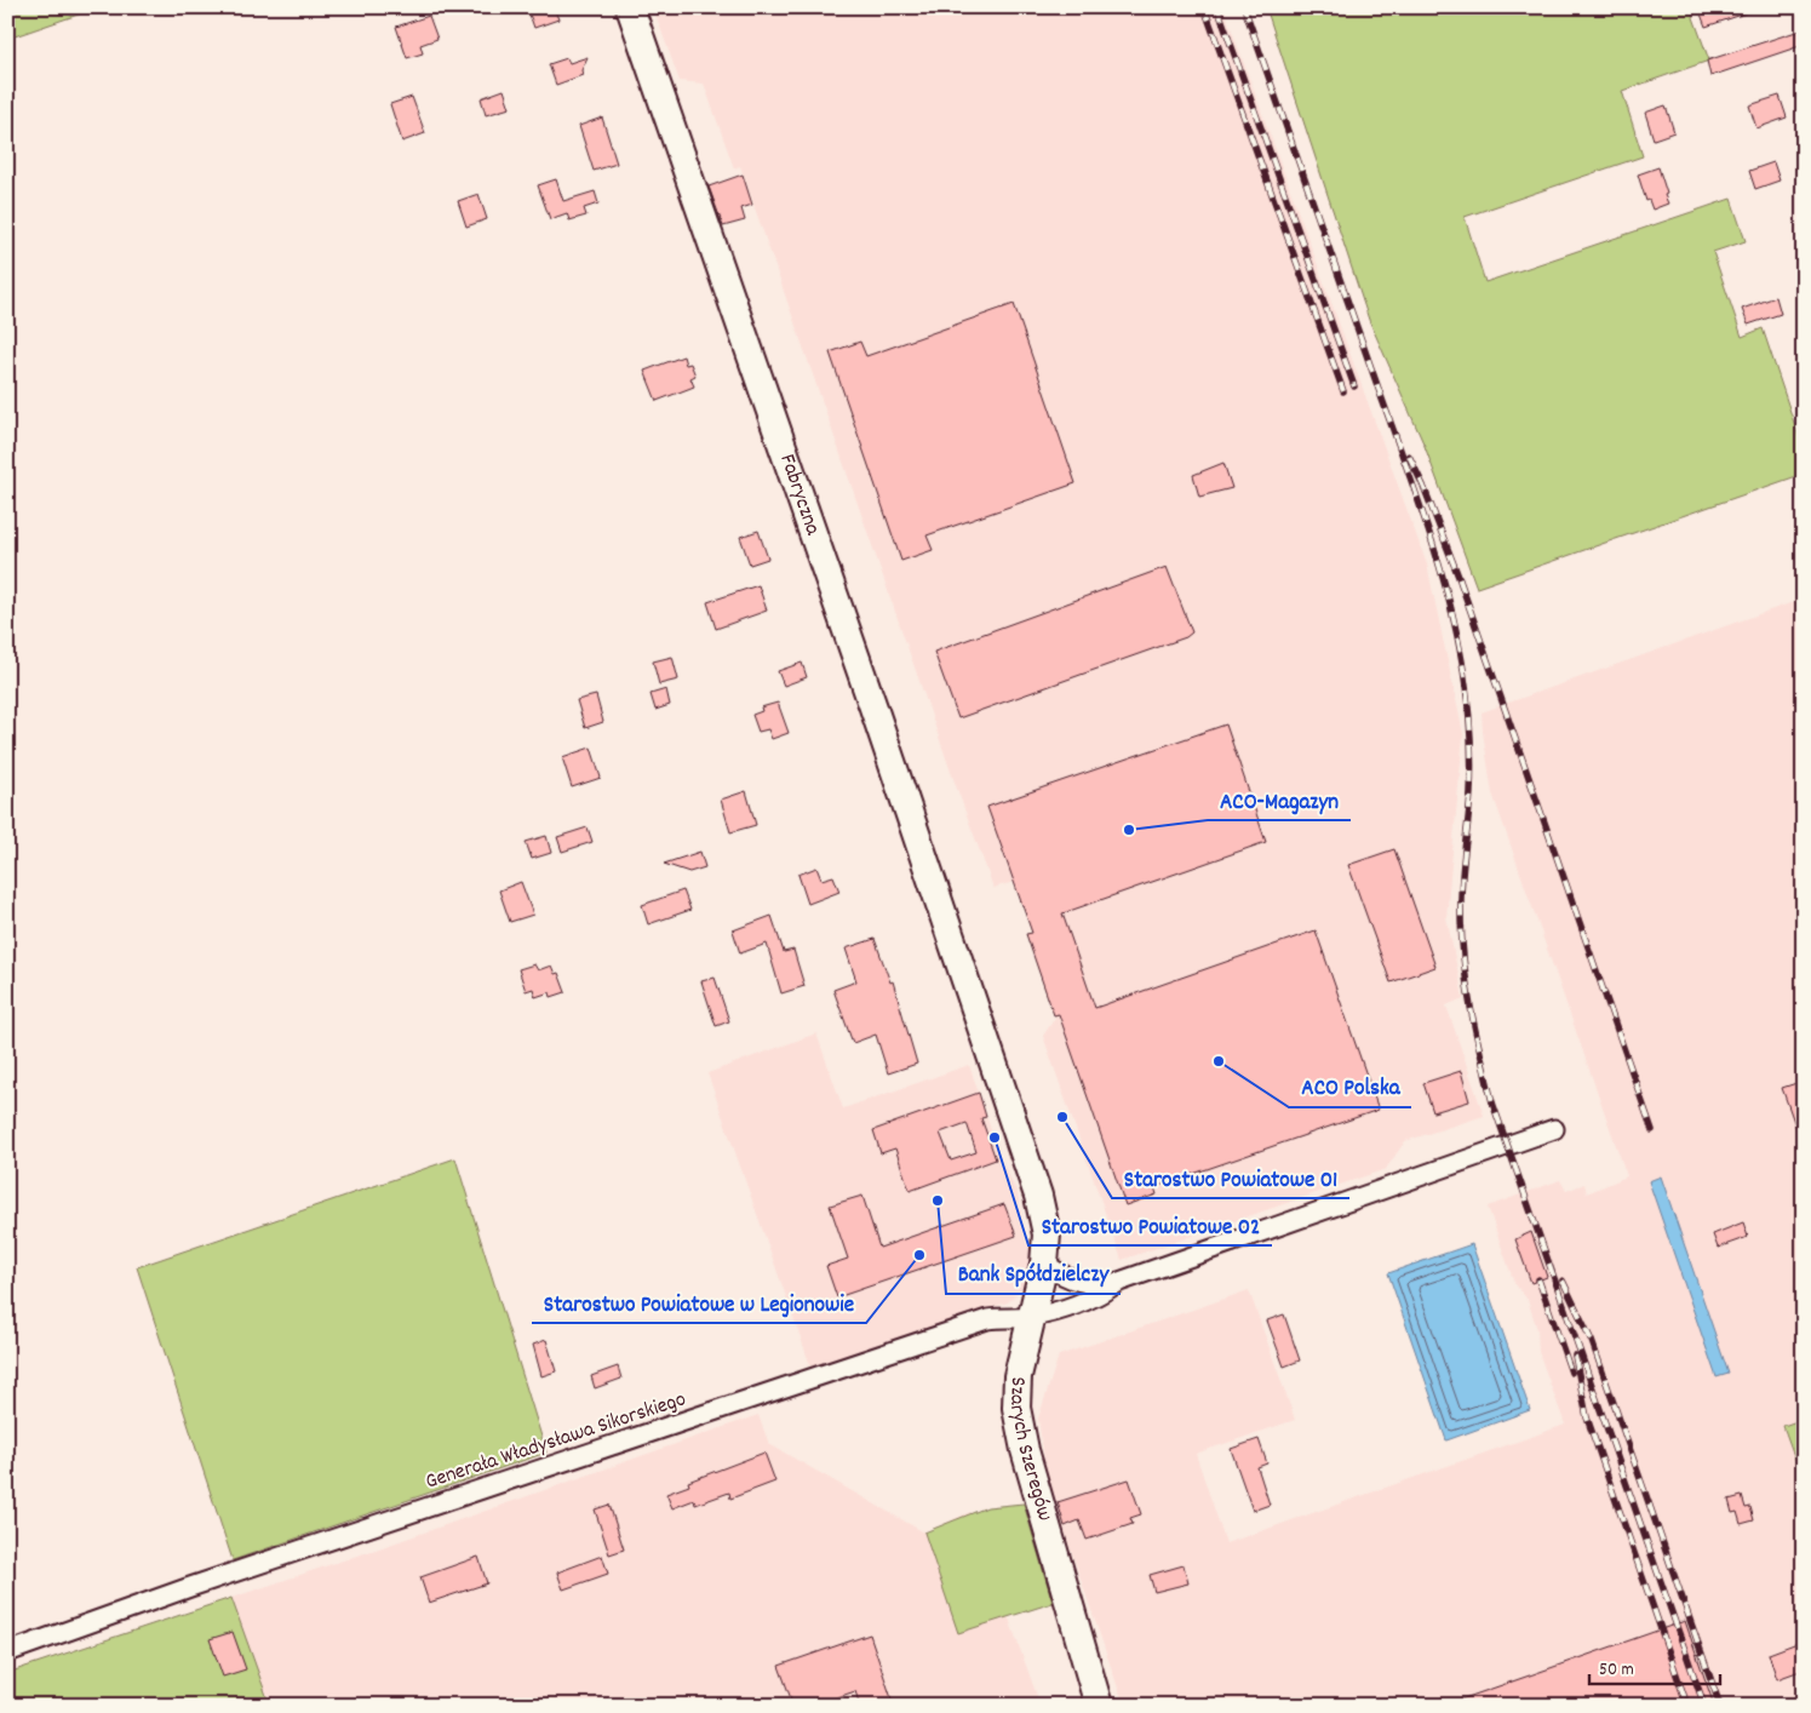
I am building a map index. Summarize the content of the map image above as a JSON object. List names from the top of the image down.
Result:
{
  "streets": {
    "street": ["Fabryczna", "Generała Władysława Sikorskiego", "Szarych Szeregów"]
  },
  "crossings": [
    ["Fabryczna", "Szarych Szeregów"],
    ["Generała Władysława Sikorskiego", "Szarych Szeregów"]
  ],
  "places": [
    "ACO-Magazyn",
    "ACO Polska",
    "Starostwo Powiatowe 01",
    "Starostwo Powiatowe 02",
    "Bank Spółdzielczy",
    "Starostwo Powiatowe w Legionowie"
  ],
  "scale_bar": "50 m"
}
